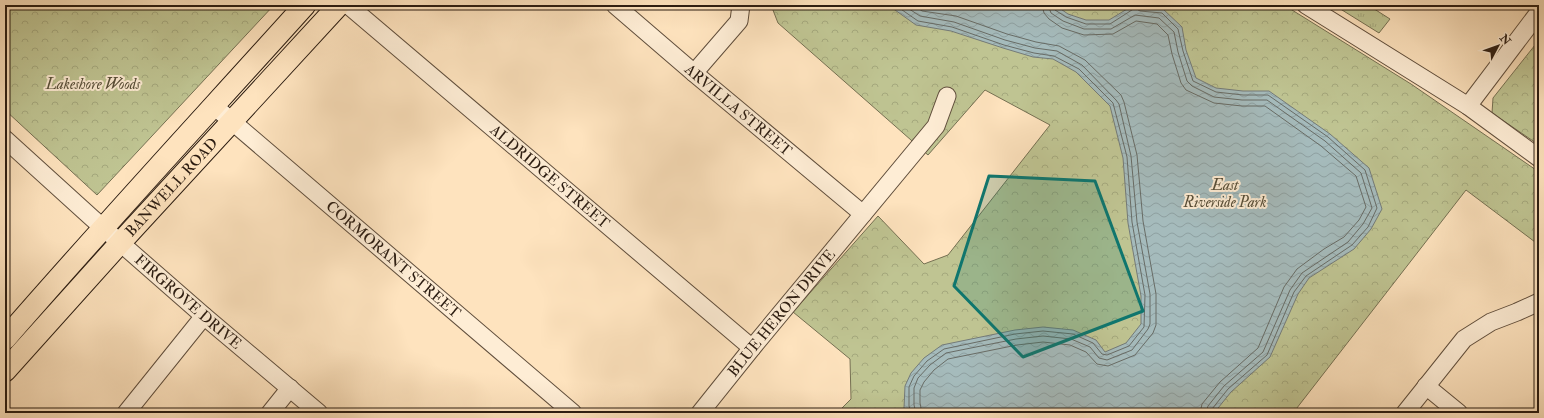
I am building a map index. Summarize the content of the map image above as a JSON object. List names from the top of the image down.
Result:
{
  "streets": {
    "main road": ["BANWELL ROAD"],
    "street": [
      "ARVILLA STREET",
      "ALDRIDGE STREET",
      "CORMORANT STREET",
      "FIRGROVE DRIVE",
      "BLUE HERON DRIVE"
    ]
  },
  "crossings": [
    ["ARVILLA STREET", "BLUE HERON DRIVE"],
    ["ALDRIDGE STREET", "BLUE HERON DRIVE"],
    ["BANWELL ROAD", "CORMORANT STREET"],
    ["BANWELL ROAD", "FIRGROVE DRIVE"]
  ],
  "parks": ["Lakeshore Woods", "East Riverside Park"],
  "north": "top right"
}
